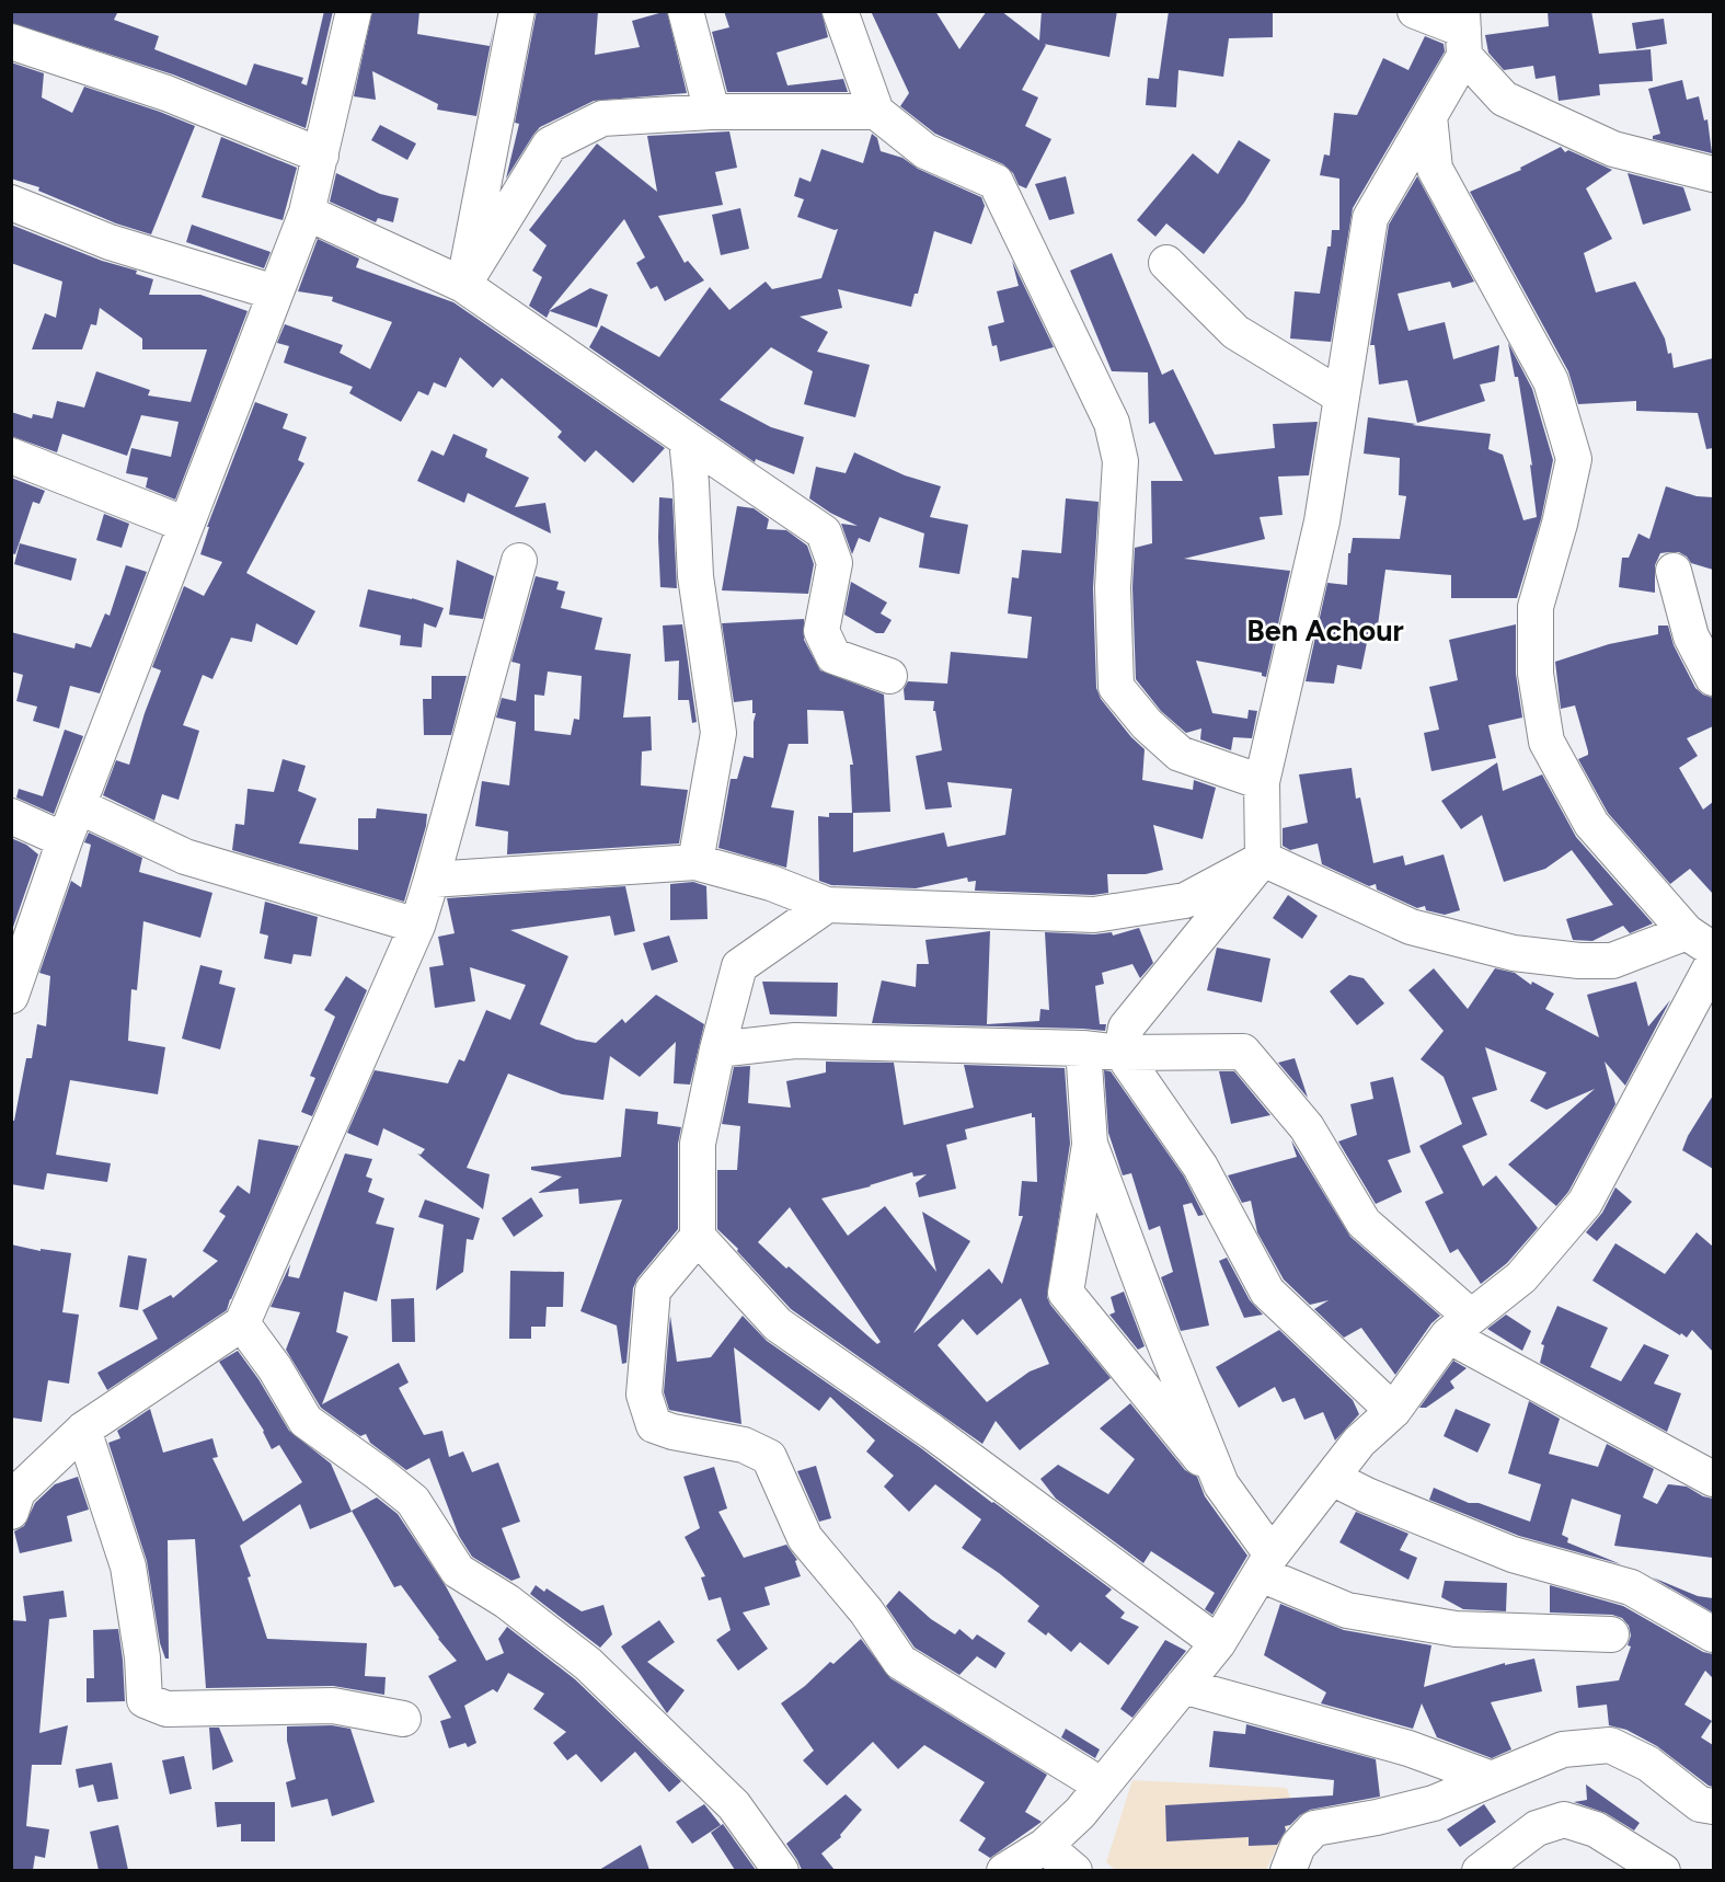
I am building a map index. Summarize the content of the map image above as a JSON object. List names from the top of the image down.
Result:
{
  "districts": ["Ben Achour"]
}
